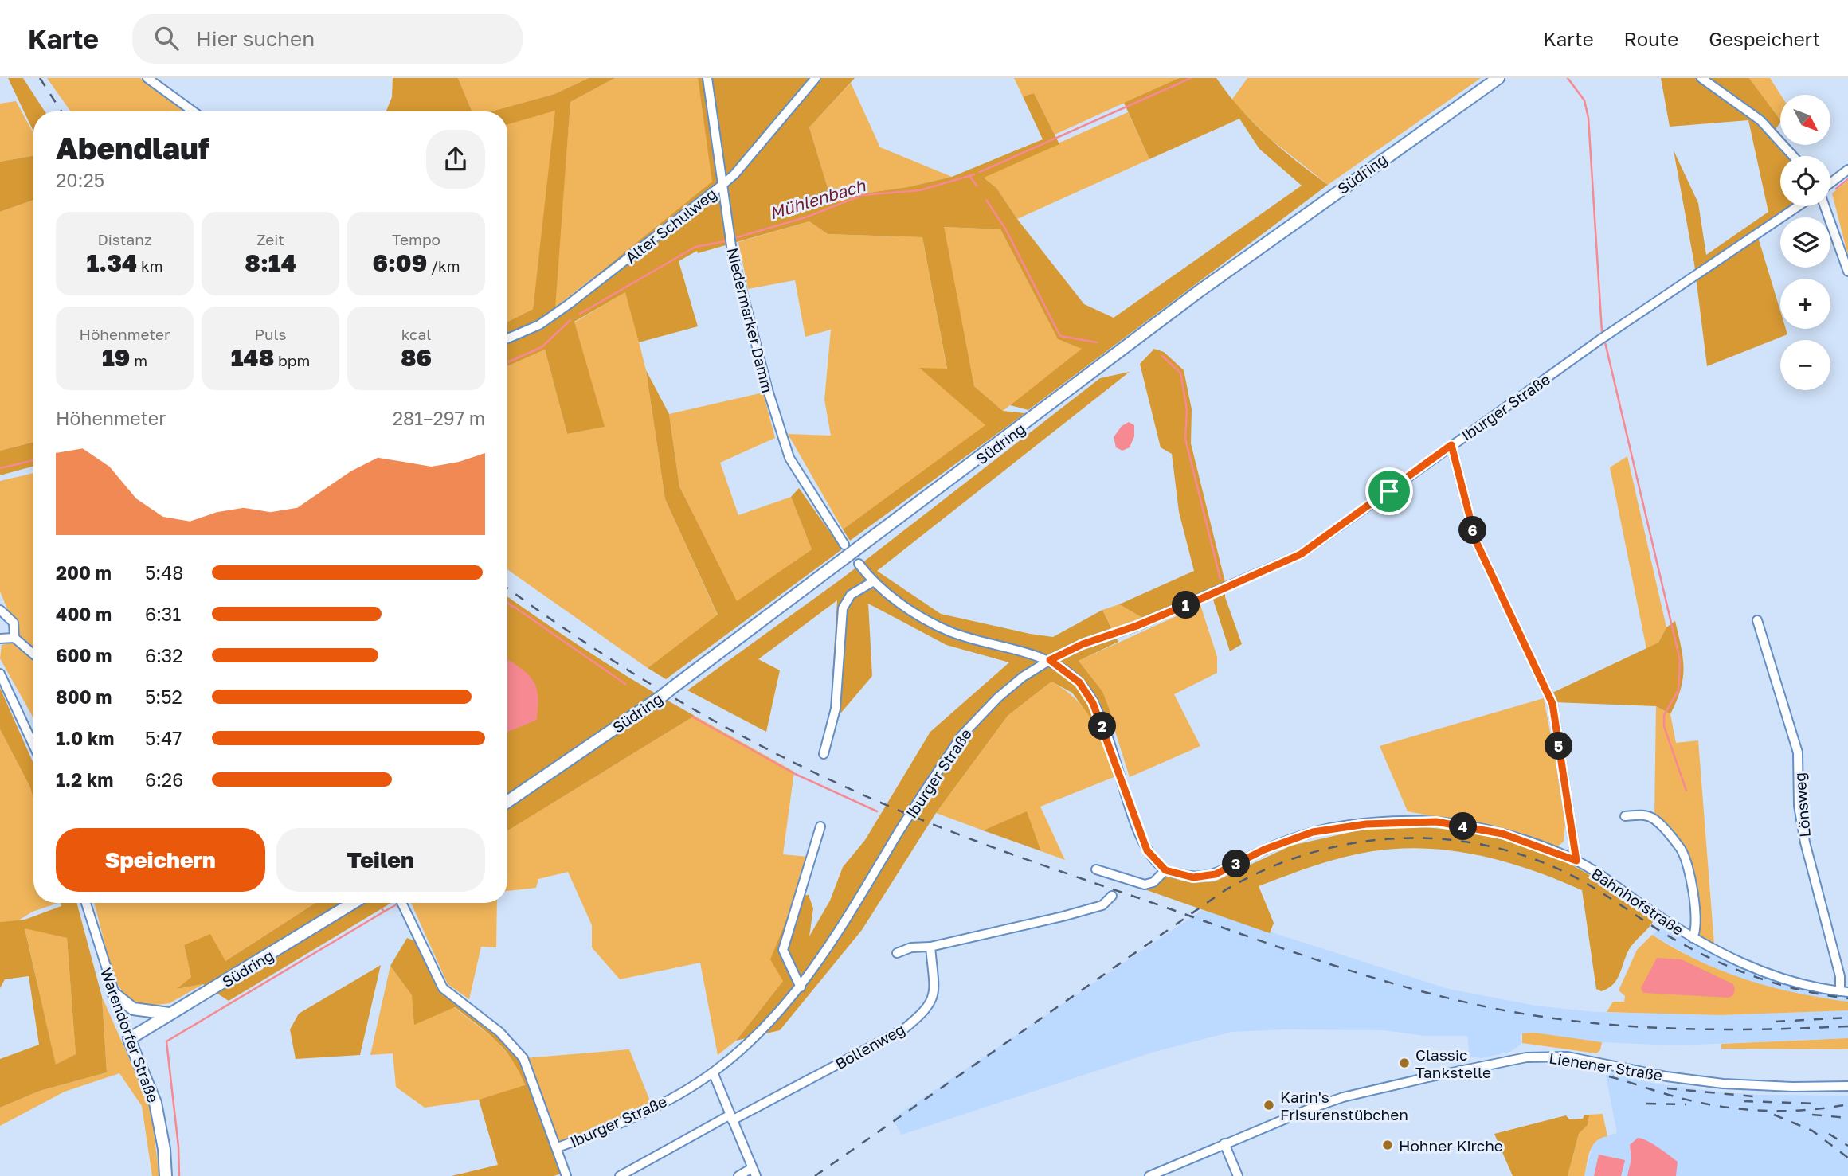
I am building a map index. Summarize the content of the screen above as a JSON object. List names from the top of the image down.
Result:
{
  "streets": {
    "main road": ["Südring", "Warendorfer Straße"],
    "street": [
      "Alter Schulweg",
      "Niedermarker Damm",
      "Iburger Straße",
      "Lönsweg",
      "Bahnhofstraße",
      "Bollenweg",
      "Lienener Straße"
    ]
  },
  "crossings": [
    ["Südring", "Warendorfer Straße"],
    ["Alter Schulweg", "Niedermarker Damm"],
    ["Lönsweg", "Bahnhofstraße"]
  ],
  "water": ["Mühlenbach"],
  "places": ["Classic Tankstelle", "Karin's Frisurenstübchen", "Hohner Kirche"],
  "north": "bottom right",
  "page": {
    "header": "Karte",
    "search": "Hier suchen",
    "nav": ["Karte", "Route", "Gespeichert"],
    "map_buttons": ["+", "−"],
    "heading": ["Abendlauf", "20:25"],
    "stats": [
      ["Distanz", "1.34 km"],
      ["Zeit", "8:14"],
      ["Tempo", "6:09 /km"],
      ["Höhenmeter", "19 m"],
      ["Puls", "148 bpm"],
      ["kcal", "86"]
    ],
    "chart": ["Höhenmeter", "281–297 m"],
    "pins": [
      "6",
      "1",
      "2",
      "5",
      "4",
      "3"
    ],
    "list": [
      {
        "name": "200 m",
        "note": "5:48"
      },
      {
        "name": "400 m",
        "note": "6:31"
      },
      {
        "name": "600 m",
        "note": "6:32"
      },
      {
        "name": "800 m",
        "note": "5:52"
      },
      {
        "name": "1.0 km",
        "note": "5:47"
      },
      {
        "name": "1.2 km",
        "note": "6:26"
      }
    ],
    "buttons": ["Speichern", "Teilen"]
  }
}
